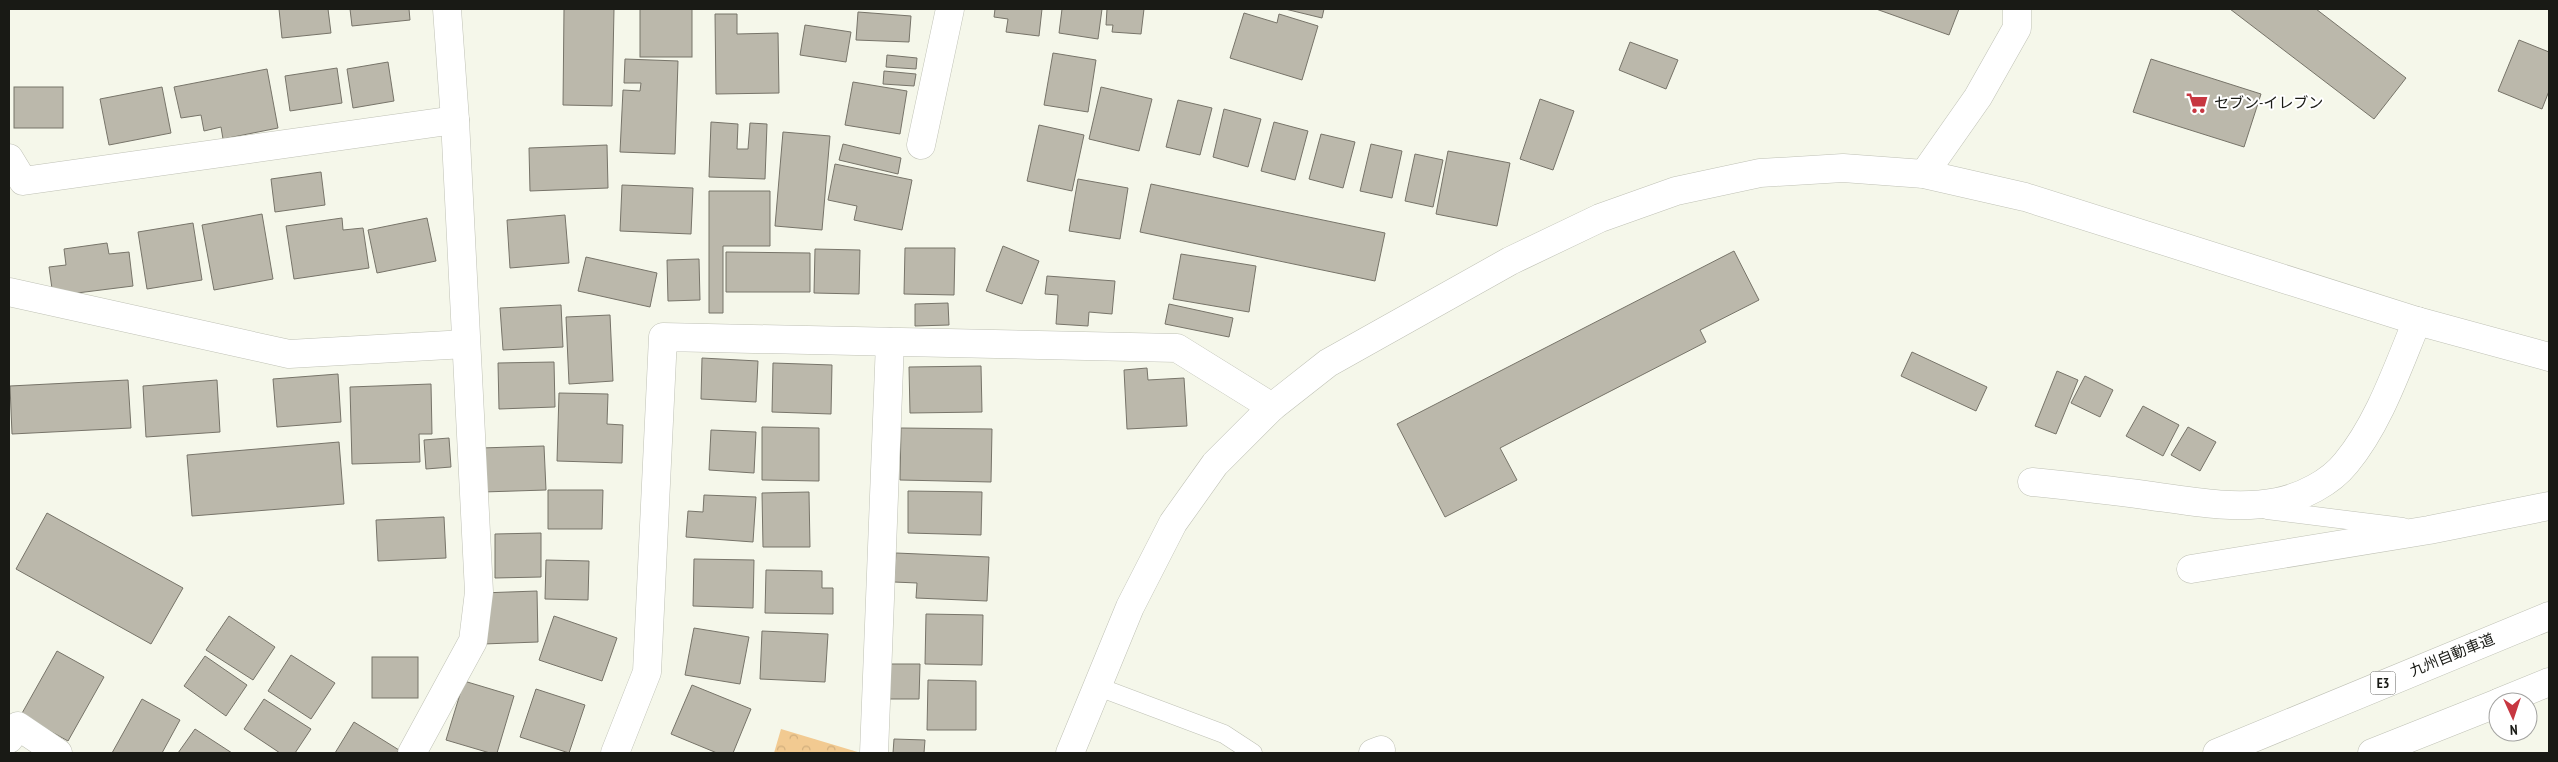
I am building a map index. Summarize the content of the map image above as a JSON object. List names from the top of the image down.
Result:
{
  "streets": {
    "main road": ["九州自動車道", "E3"]
  },
  "places": {
    "supermarket": ["セブン-イレブン"]
  },
  "north": "bottom"
}
